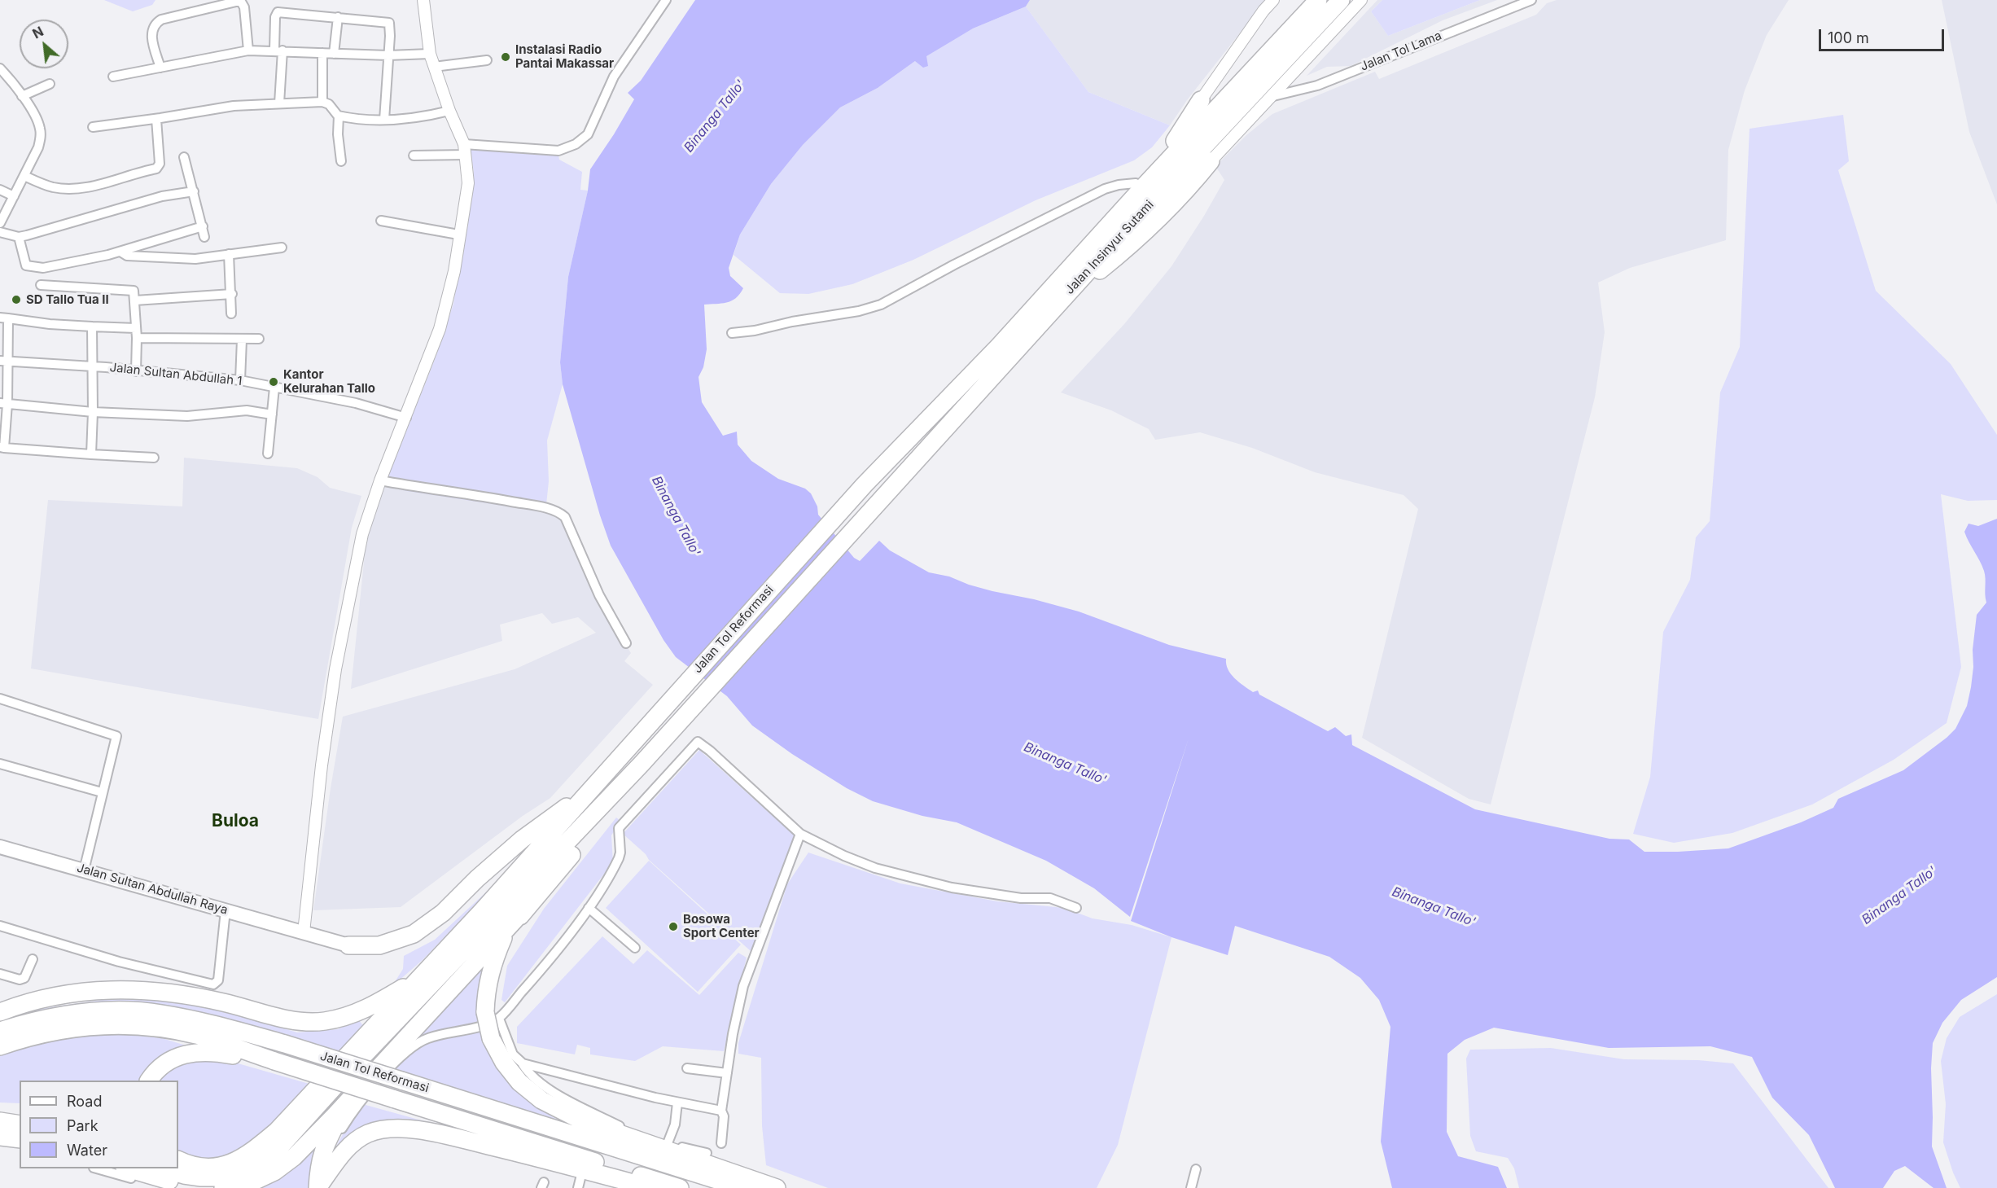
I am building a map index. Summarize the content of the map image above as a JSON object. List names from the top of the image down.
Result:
{
  "streets": {
    "highway": ["Jalan Insinyur Sutami", "Jalan Tol Reformasi"],
    "main road": ["Jalan Sultan Abdullah Raya"],
    "street": ["Jalan Tol Lama", "Jalan Sultan Abdullah 1"]
  },
  "crossings": [
    ["Jalan Insinyur Sutami", "Jalan Tol Reformasi"]
  ],
  "districts": ["Buloa"],
  "water": ["Binanga Tallo'"],
  "places": [
    "Instalasi Radio Pantai Makassar",
    "SD Tallo Tua II",
    "Kantor Kelurahan Tallo",
    "Bosowa Sport Center"
  ],
  "legend": ["Road", "Park", "Water"],
  "scale_bar": "100 m",
  "north": "top left"
}
